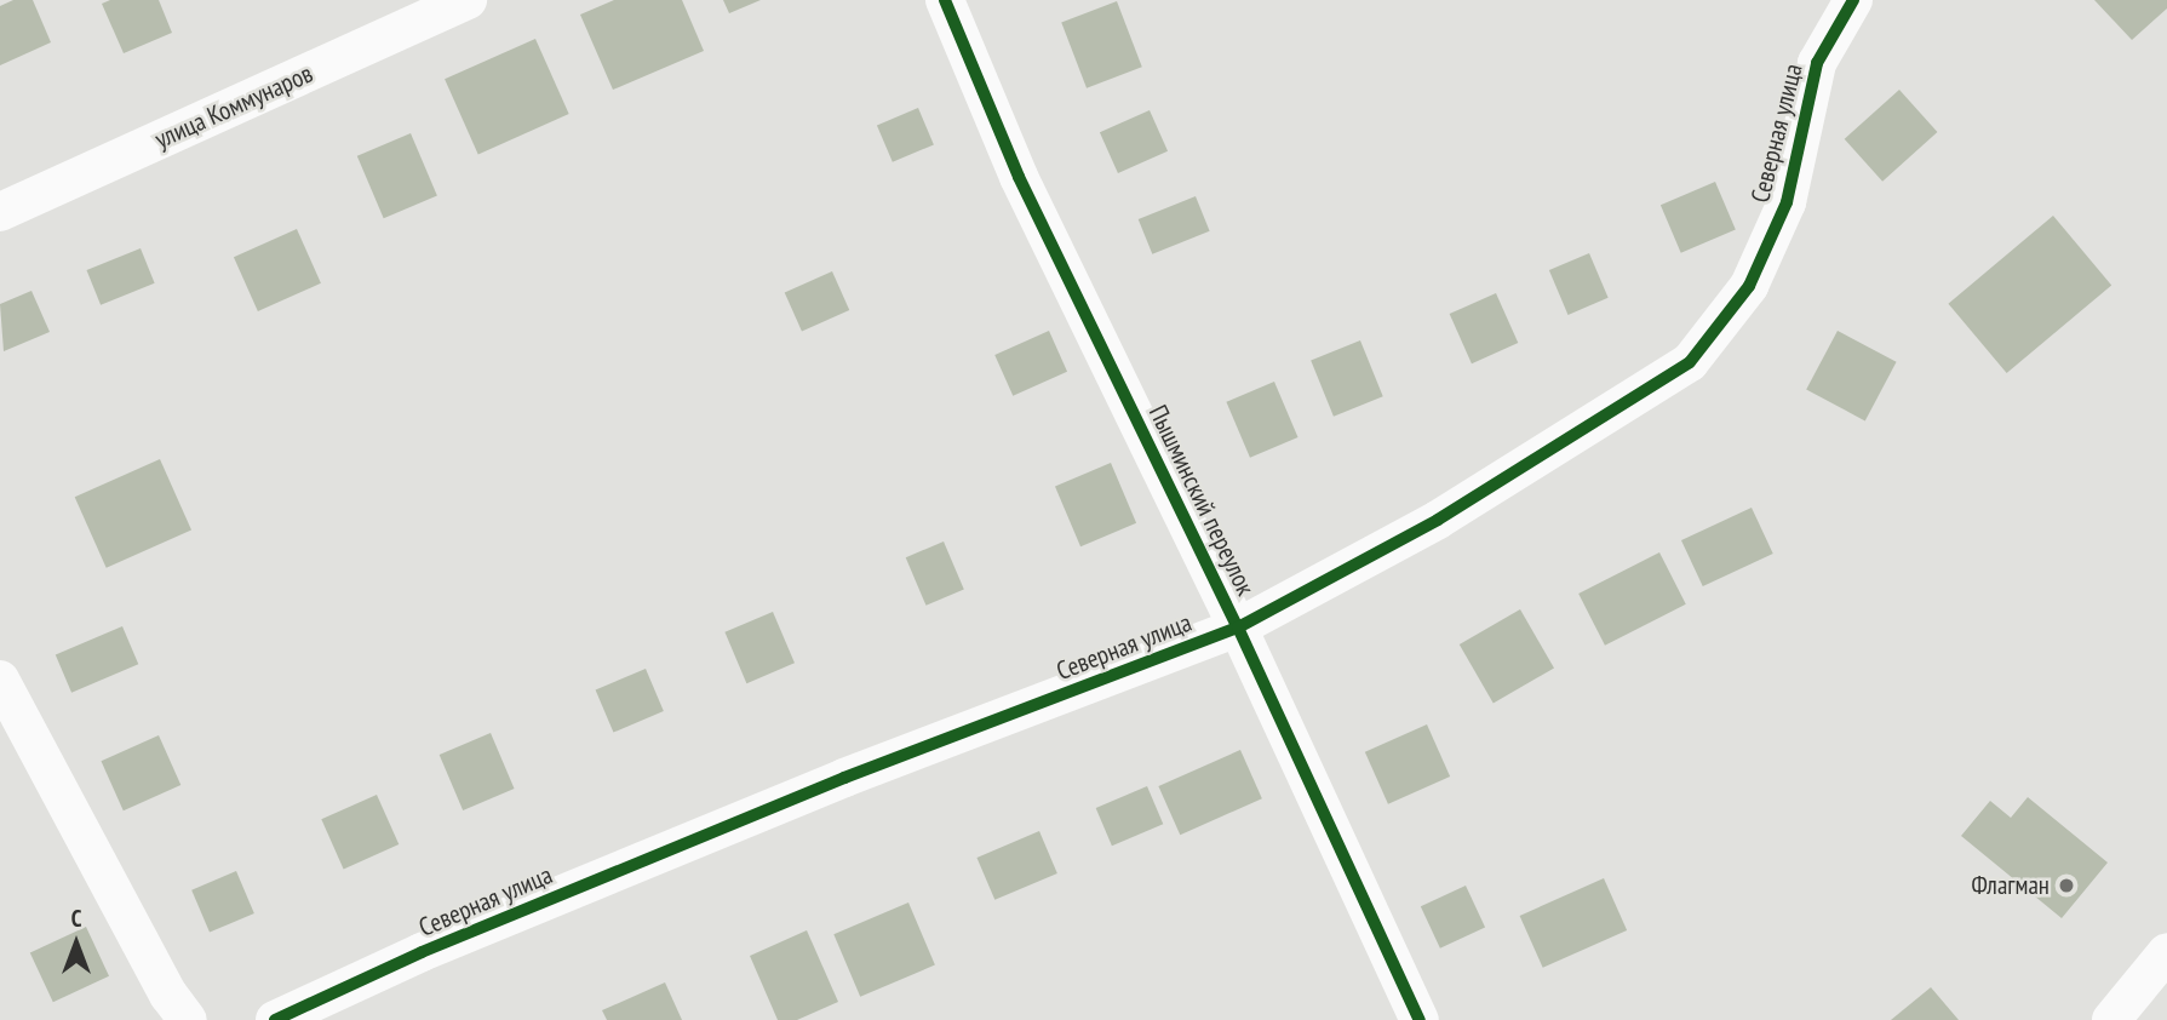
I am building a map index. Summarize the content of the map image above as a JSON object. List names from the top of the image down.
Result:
{
  "streets": {
    "street": ["улица Коммунаров", "Северная улица", "Пышминский переулок"]
  },
  "crossings": [
    ["Северная улица", "Пышминский переулок"]
  ],
  "places": ["Флагман"],
  "north": "top"
}
